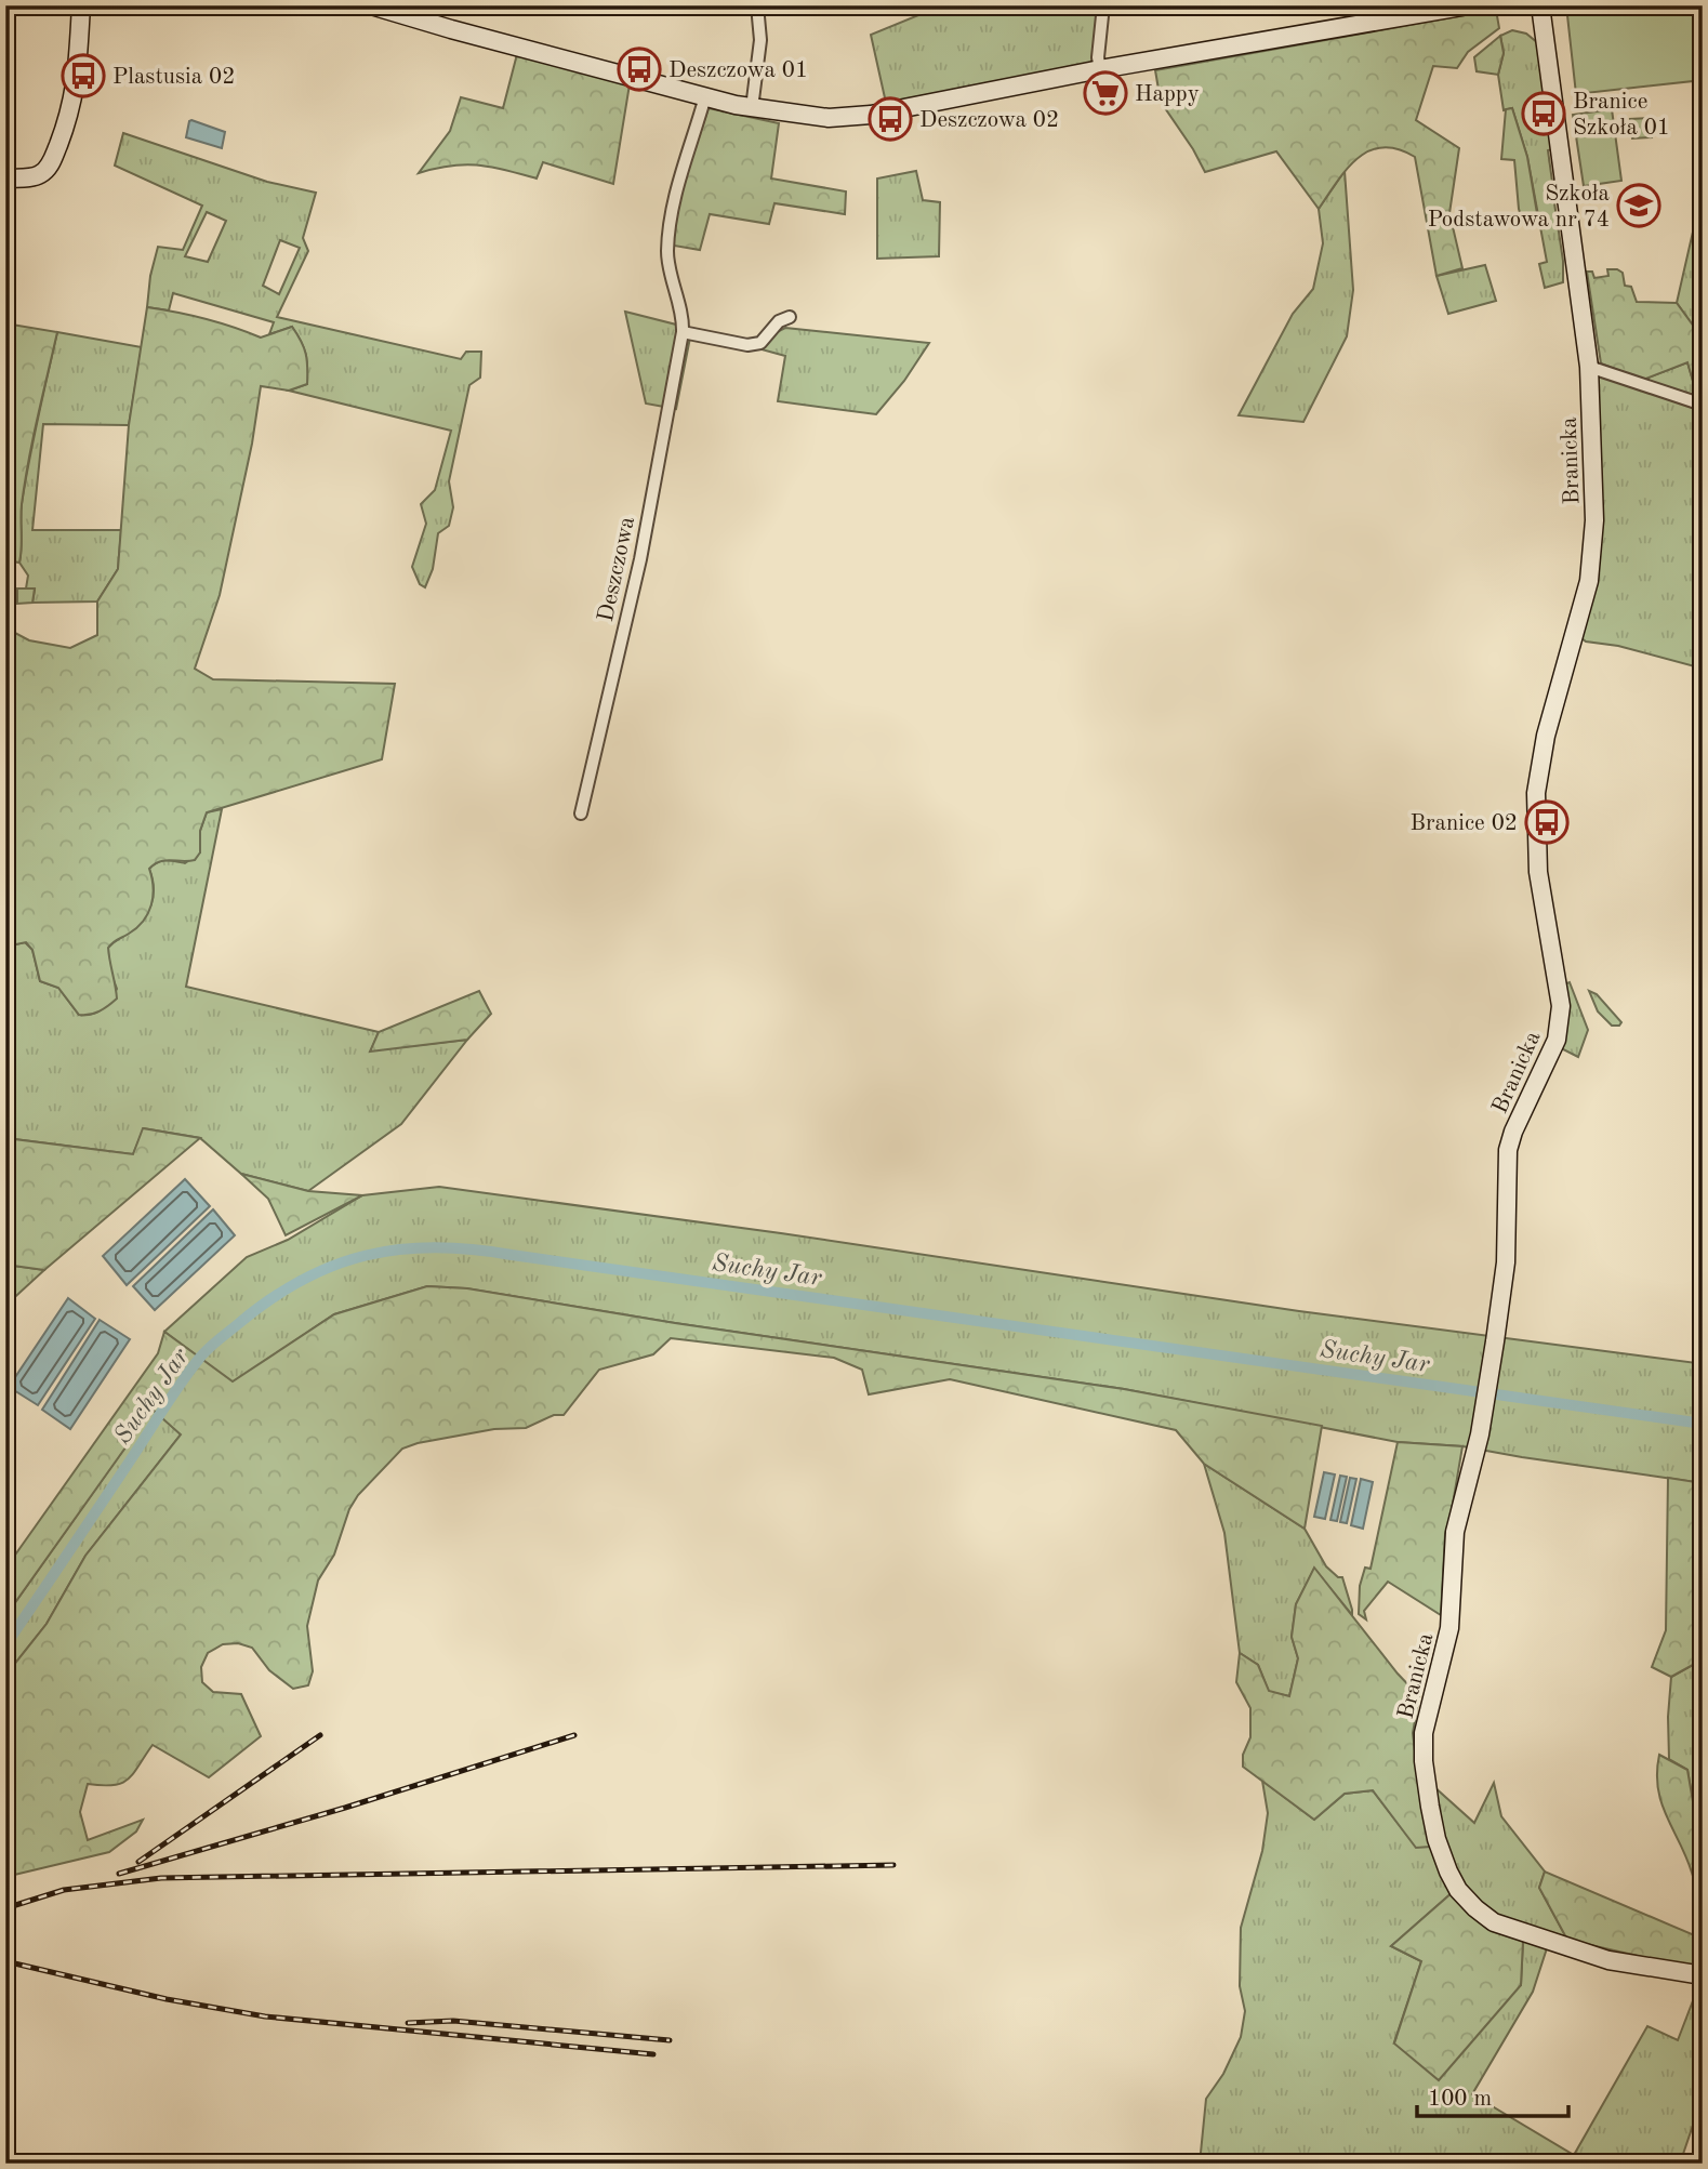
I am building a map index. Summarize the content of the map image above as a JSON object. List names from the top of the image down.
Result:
{
  "streets": {
    "street": ["Branicka", "Deszczowa"]
  },
  "water": ["Suchy Jar"],
  "places": {
    "bus stop": [
      "Deszczowa 01",
      "Plastusia 02",
      "Branice Szkoła 01",
      "Deszczowa 02",
      "Branice 02"
    ],
    "supermarket": ["Happy"],
    "school or university": ["Szkoła Podstawowa nr 74"]
  },
  "scale_bar": "100 m"
}
